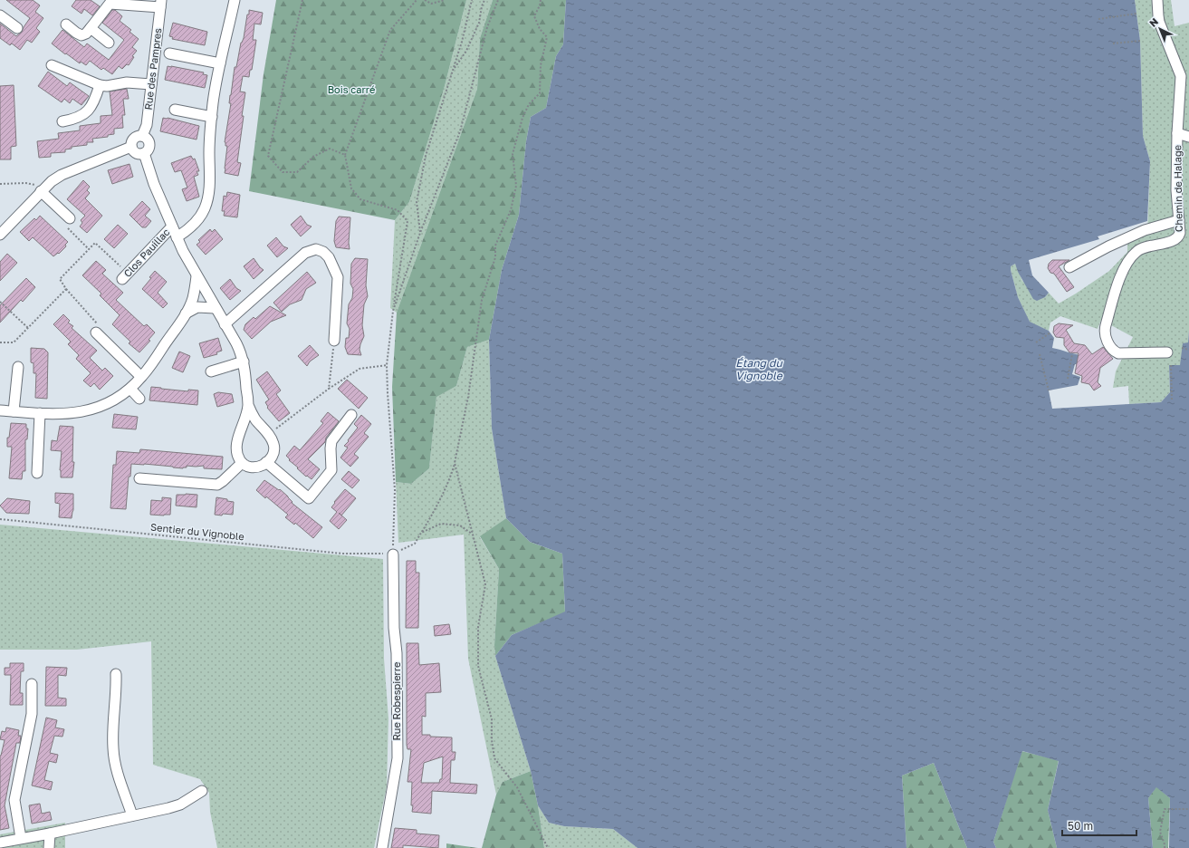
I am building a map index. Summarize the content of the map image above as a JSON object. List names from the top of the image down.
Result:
{
  "streets": {
    "street": [
      "Rue des Pampres",
      "Chemin de Halage",
      "Clos Pauillac",
      "Rue Robespierre"
    ],
    "path": ["Sentier du Vignoble"]
  },
  "crossings": [
    ["Sentier du Vignoble", "Rue Robespierre"]
  ],
  "water": ["Étang du Vignoble"],
  "parks": ["Bois carré"],
  "scale_bar": "50 m",
  "north": "top left"
}
